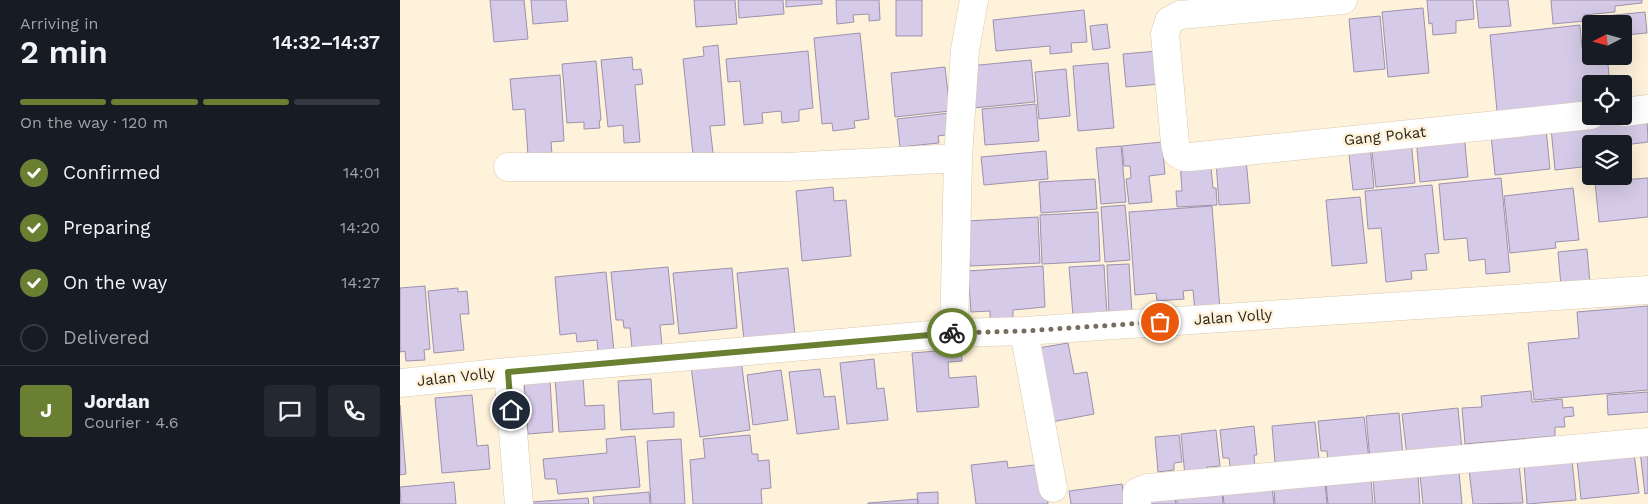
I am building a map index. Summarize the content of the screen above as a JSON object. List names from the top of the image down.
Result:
{
  "streets": {
    "street": ["Gang Pokat", "Jalan Volly"]
  },
  "north": "left",
  "page": {
    "heading": ["2 min", "Arriving in", "14:32–14:37"],
    "panel": ["Jordan", "Courier · 4.6"],
    "bar": "On the way · 120 m",
    "list": [
      ["Confirmed", "14:01"],
      ["Preparing", "14:20"],
      ["On the way", "14:27"],
      "Delivered"
    ],
    "round": "J"
  }
}
